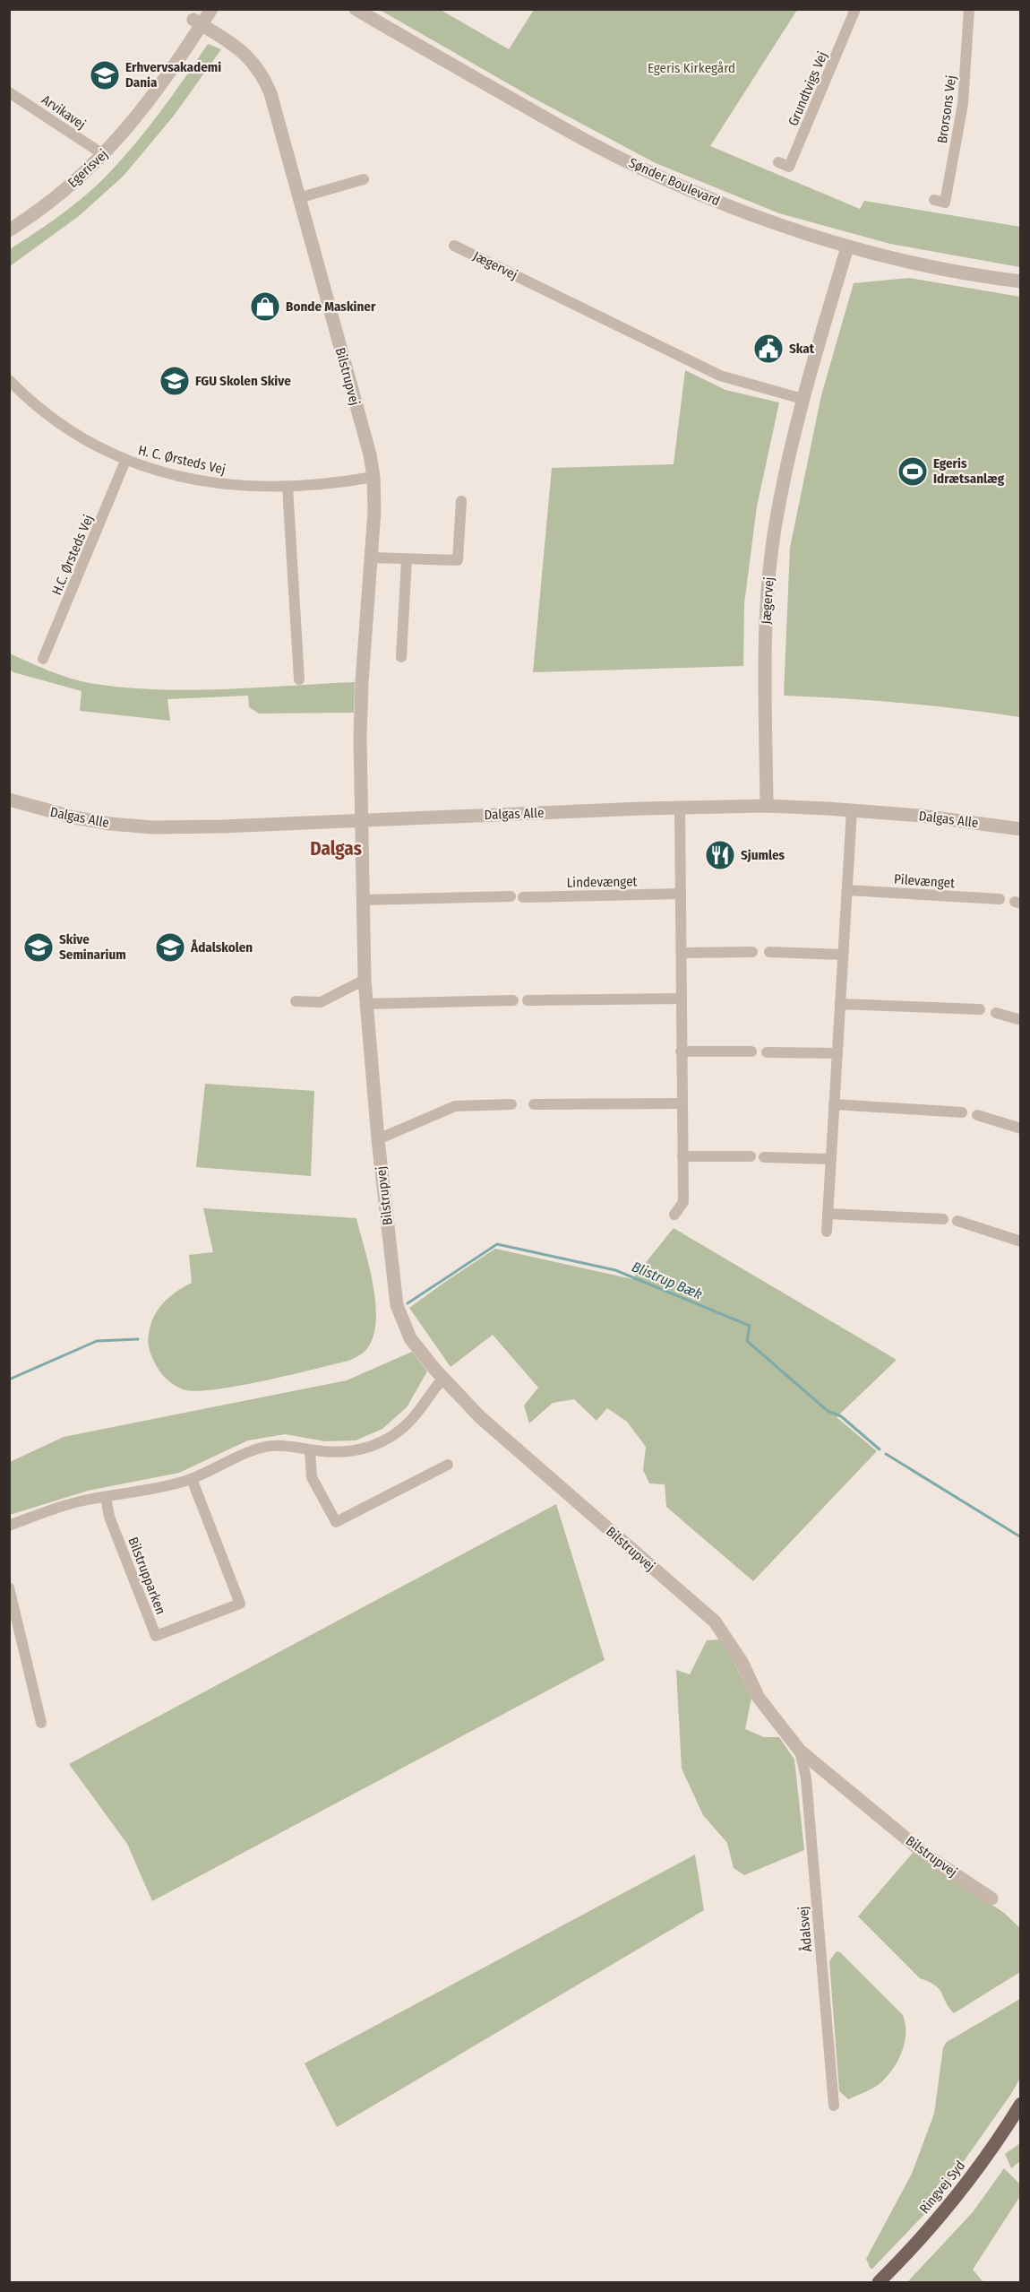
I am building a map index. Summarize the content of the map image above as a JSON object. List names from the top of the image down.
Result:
{
  "streets": {
    "main road": ["Ringvej Syd"],
    "street": [
      "Grundtvigs Vej",
      "Brorsons Vej",
      "Arvikavej",
      "Egerisvej",
      "Sønder Boulevard",
      "Jægervej",
      "Bilstrupvej",
      "H. C. Ørsteds Vej",
      "H.C. Ørsteds Vej",
      "Dalgas Alle",
      "Pilevænget",
      "Lindevænget",
      "Bilstrupparken",
      "Ådalsvej"
    ]
  },
  "crossings": [
    ["Arvikavej", "Egerisvej"],
    ["Egerisvej", "Bilstrupvej"],
    ["Sønder Boulevard", "Jægervej"],
    ["Jægervej", "Dalgas Alle"],
    ["Bilstrupvej", "H. C. Ørsteds Vej"],
    ["Bilstrupvej", "Dalgas Alle"],
    ["Bilstrupvej", "Ådalsvej"],
    ["H. C. Ørsteds Vej", "H.C. Ørsteds Vej"]
  ],
  "districts": ["Dalgas"],
  "water": ["Blistrup Bæk"],
  "parks": ["Egeris Kirkegård"],
  "places": {
    "school or university": [
      "Erhvervsakademi Dania",
      "FGU Skolen Skive",
      "Skive Seminarium",
      "Ådalskolen"
    ],
    "shop": ["Bonde Maskiner"],
    "public building": ["Skat"],
    "sports": ["Egeris Idrætsanlæg"],
    "restaurant": ["Sjumles"]
  }
}
